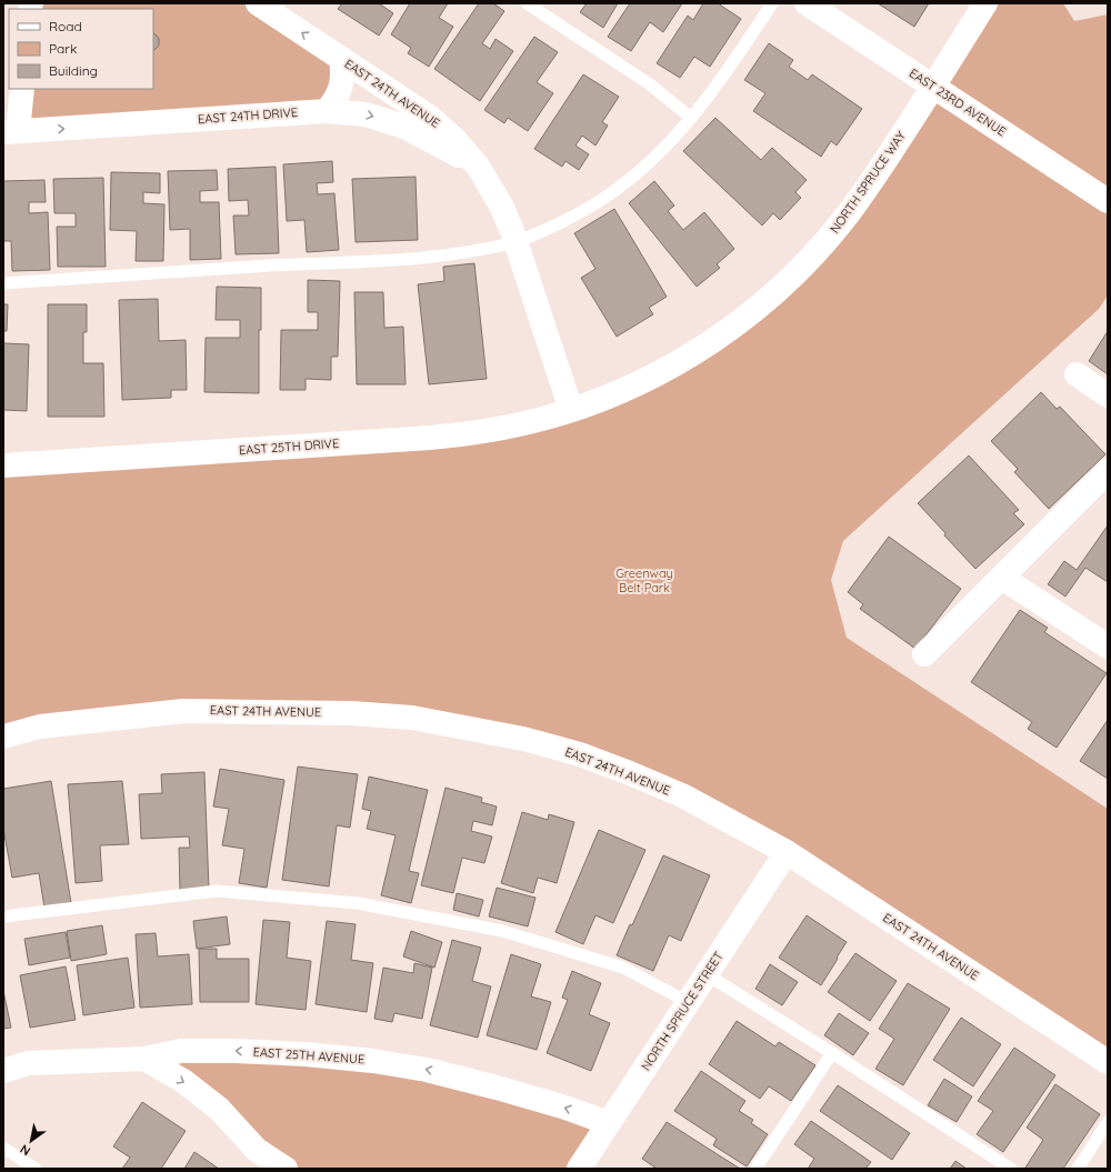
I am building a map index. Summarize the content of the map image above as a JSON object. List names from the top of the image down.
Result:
{
  "streets": {
    "street": [
      "EAST 24TH AVENUE",
      "EAST 23RD AVENUE",
      "EAST 24TH DRIVE",
      "NORTH SPRUCE WAY",
      "EAST 25TH DRIVE",
      "NORTH SPRUCE STREET",
      "EAST 25TH AVENUE"
    ]
  },
  "crossings": [
    ["EAST 24TH AVENUE", "EAST 24TH DRIVE"],
    ["EAST 24TH AVENUE", "NORTH SPRUCE WAY"],
    ["EAST 24TH AVENUE", "EAST 25TH DRIVE"],
    ["EAST 24TH AVENUE", "NORTH SPRUCE STREET"],
    ["EAST 23RD AVENUE", "NORTH SPRUCE WAY"],
    ["NORTH SPRUCE WAY", "EAST 25TH DRIVE"],
    ["NORTH SPRUCE STREET", "EAST 25TH AVENUE"]
  ],
  "one_way": ["EAST 24TH DRIVE", "EAST 25TH AVENUE"],
  "parks": ["Greenway Belt Park"],
  "legend": ["Road", "Park", "Building"],
  "north": "bottom left"
}
